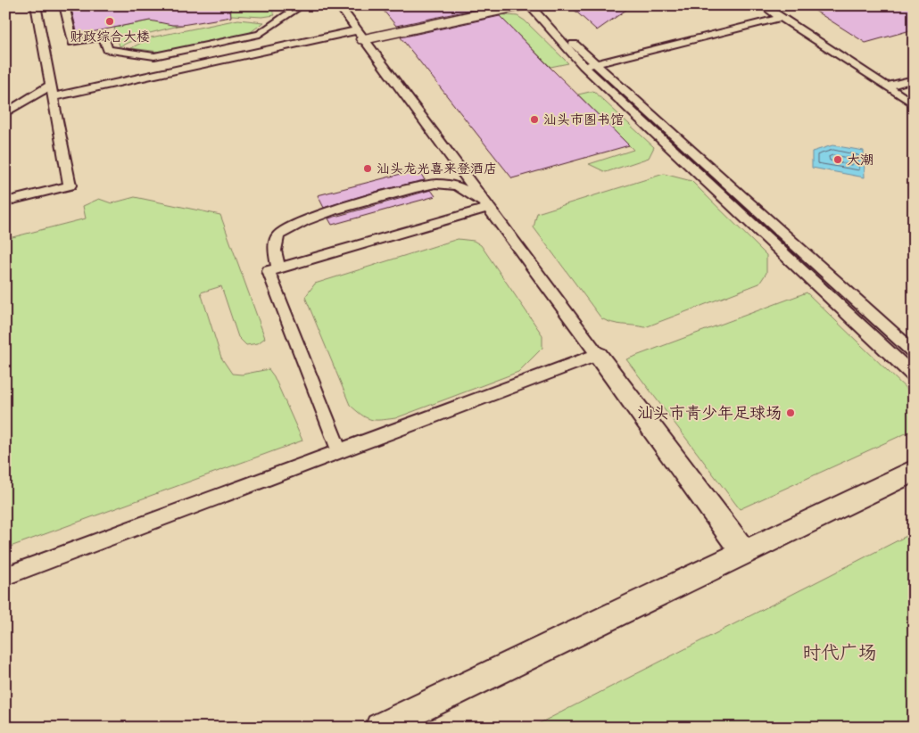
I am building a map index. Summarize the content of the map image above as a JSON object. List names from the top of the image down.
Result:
{
  "parks": ["时代广场"],
  "places": [
    "财政综合大楼",
    "汕头市图书馆",
    "大潮",
    "汕头龙光喜来登酒店",
    "汕头市青少年足球场"
  ]
}
